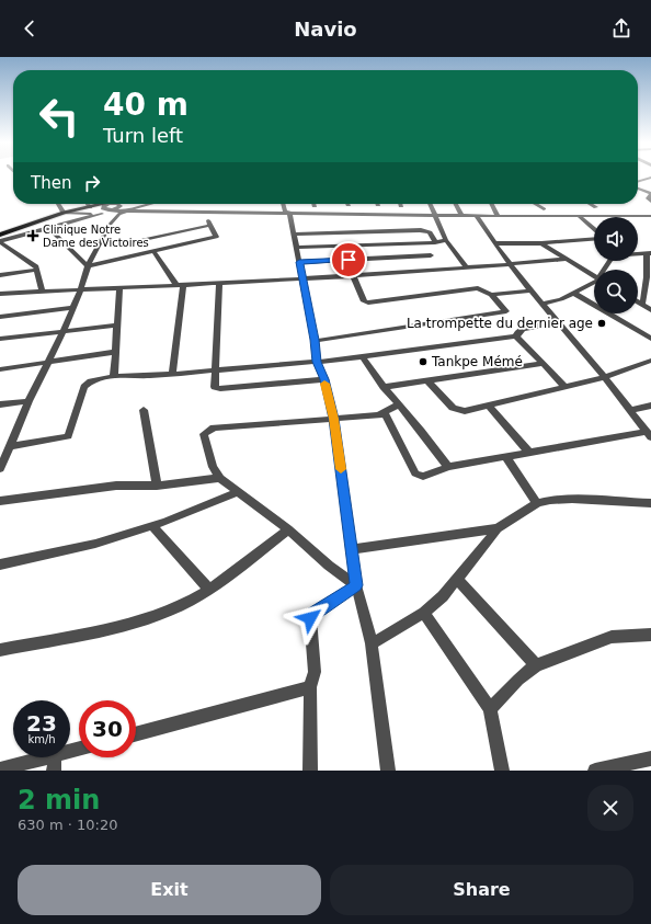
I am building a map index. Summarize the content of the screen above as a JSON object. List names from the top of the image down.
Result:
{
  "places": {
    "health": ["Clinique Notre Dame des Victoires"],
    "other": ["La trompette du dernier age", "Tankpe Mémé"]
  },
  "page": {
    "header": "Navio",
    "turn": ["40 m", "Turn left"],
    "then": "Then",
    "speed": "23 km/h",
    "limit": "30",
    "heading": ["2 min", "630 m · 10:20"],
    "buttons": ["Exit", "Share"]
  }
}
